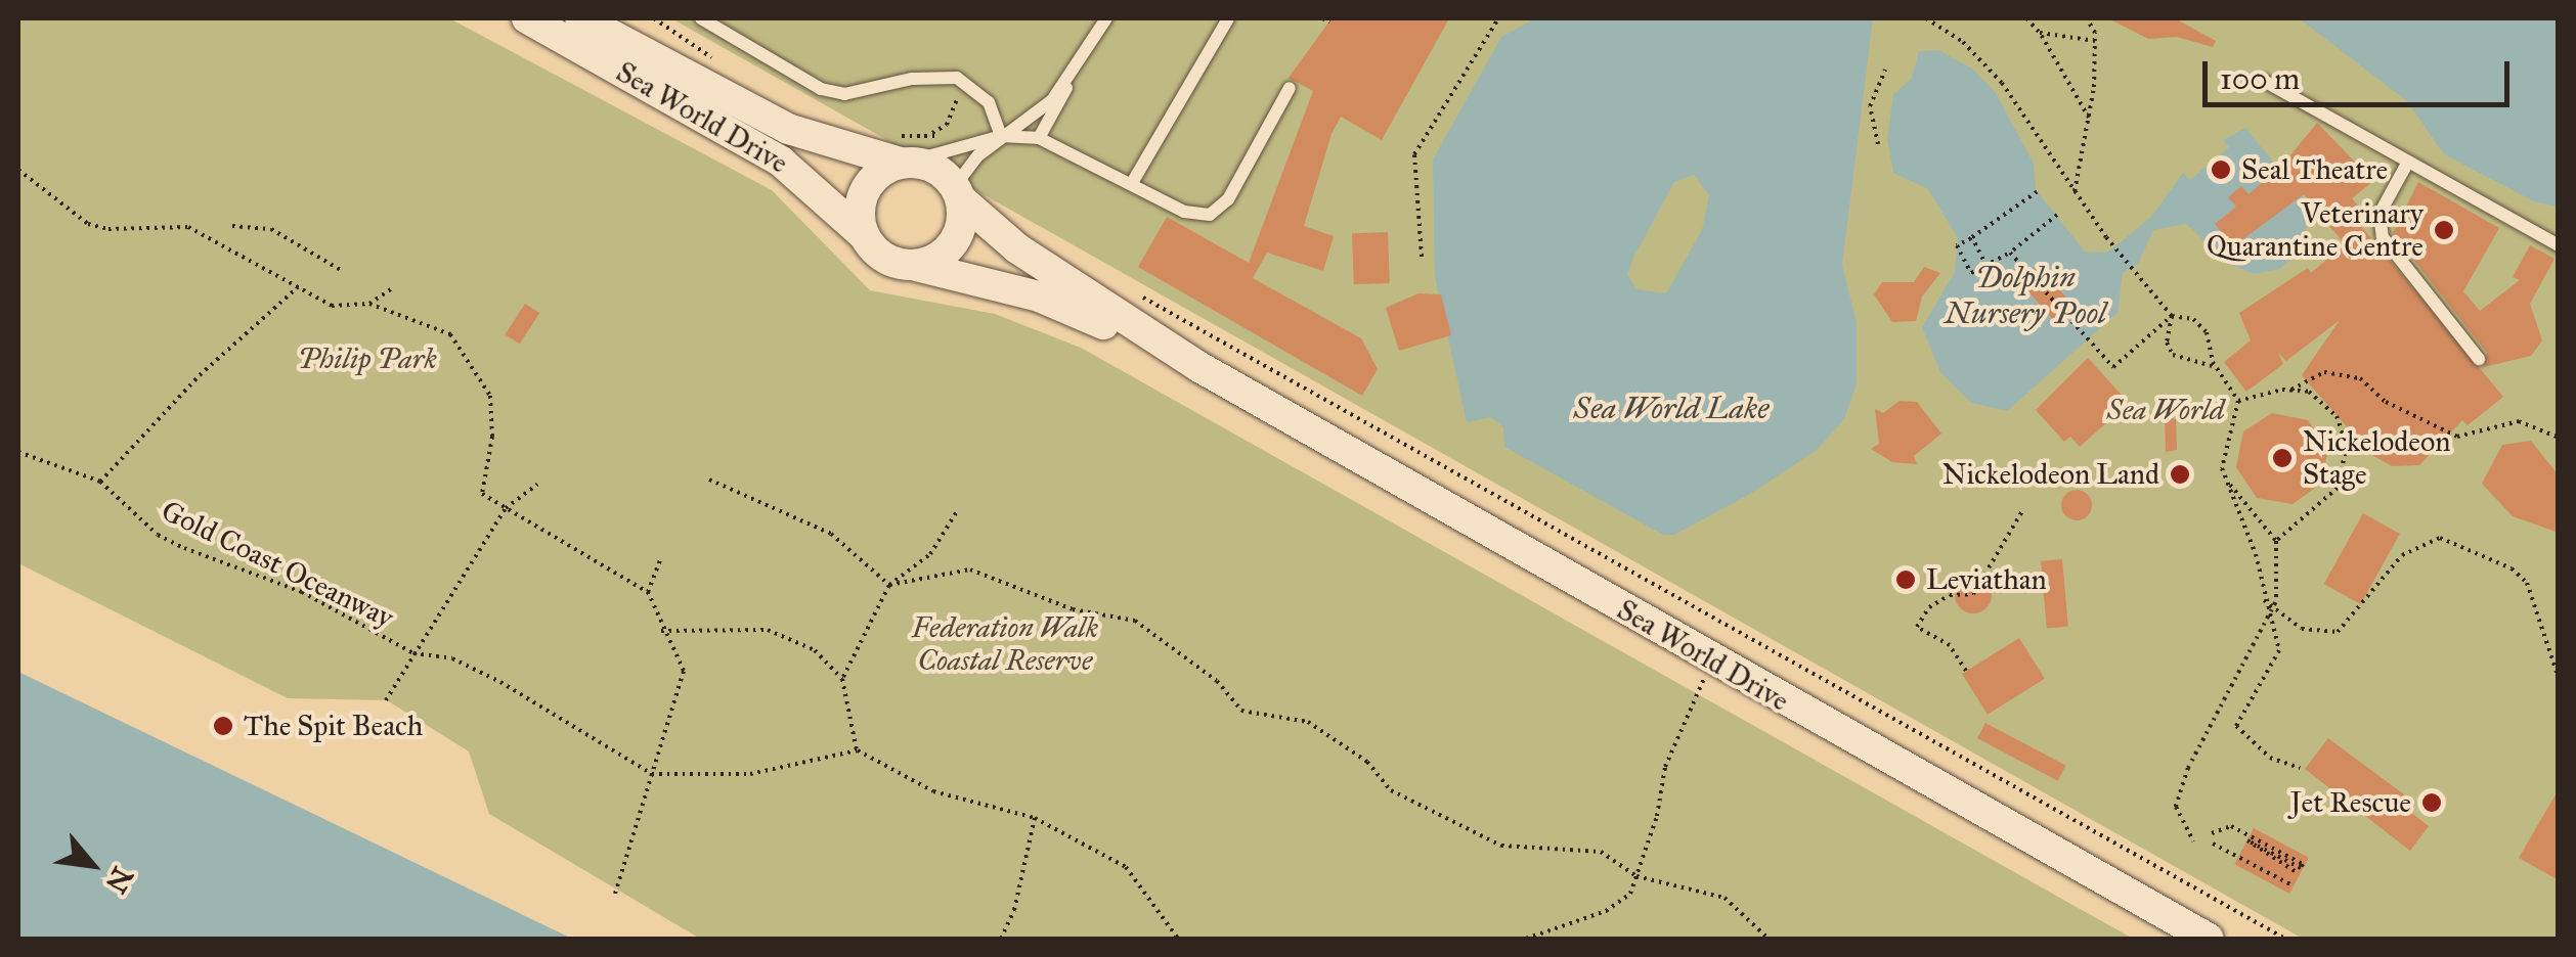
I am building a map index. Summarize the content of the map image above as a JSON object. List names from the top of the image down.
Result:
{
  "streets": {
    "street": ["Sea World Drive"],
    "path": ["Gold Coast Oceanway"]
  },
  "water": ["Dolphin Nursery Pool", "Sea World Lake"],
  "parks": ["Philip Park", "Sea World", "Federation Walk Coastal Reserve"],
  "places": [
    "Seal Theatre",
    "Veterinary Quarantine Centre",
    "Nickelodeon Stage",
    "Nickelodeon Land",
    "Leviathan",
    "The Spit Beach",
    "Jet Rescue"
  ],
  "scale_bar": "100 m",
  "north": "bottom right"
}
